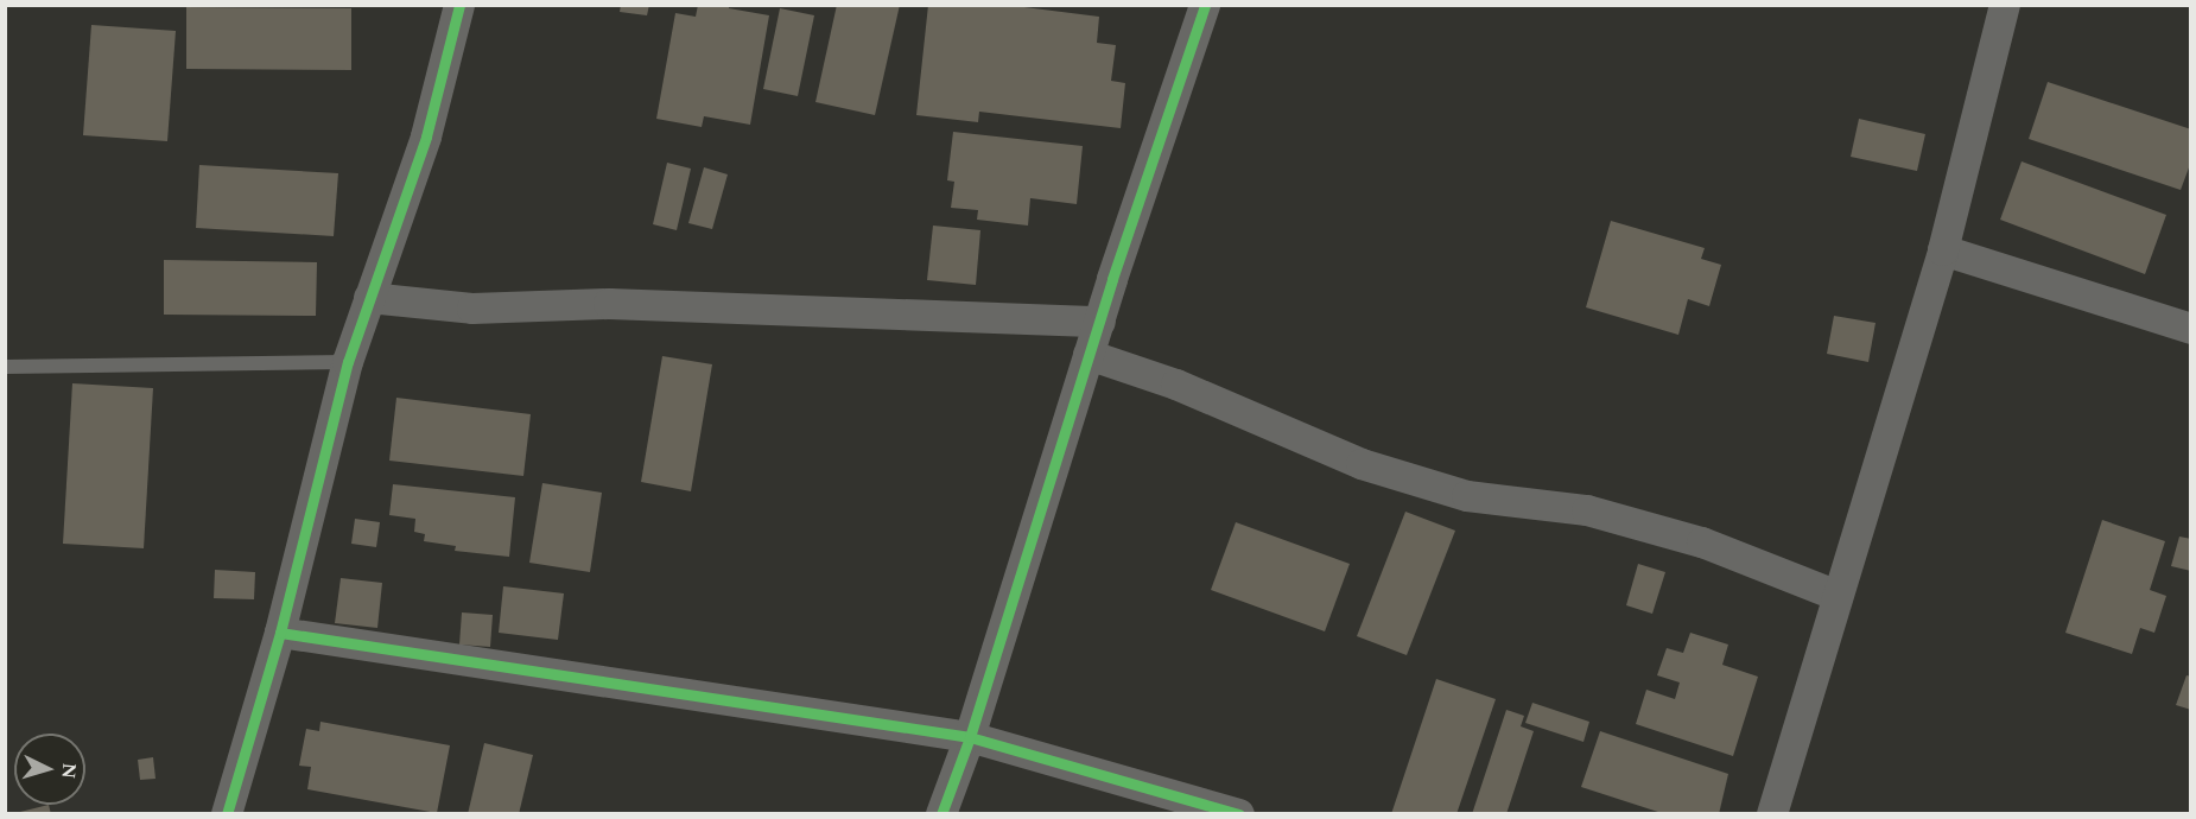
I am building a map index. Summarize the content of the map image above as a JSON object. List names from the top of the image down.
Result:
{
  "north": "right"
}
